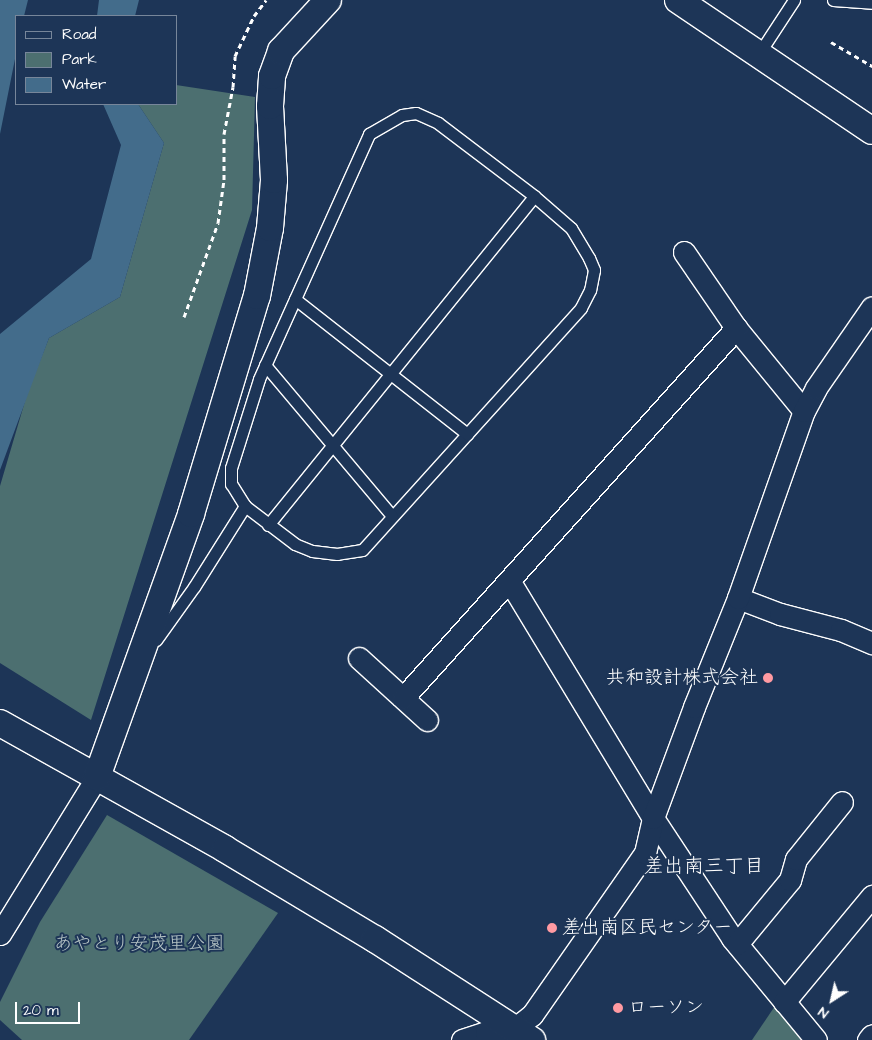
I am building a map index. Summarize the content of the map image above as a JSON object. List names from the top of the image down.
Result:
{
  "districts": ["差出南三丁目"],
  "parks": ["あやとり安茂里公園"],
  "places": ["共和設計株式会社", "差出南区民センター", "ローソン"],
  "legend": ["Road", "Park", "Water"],
  "scale_bar": "20 m",
  "north": "bottom left"
}
